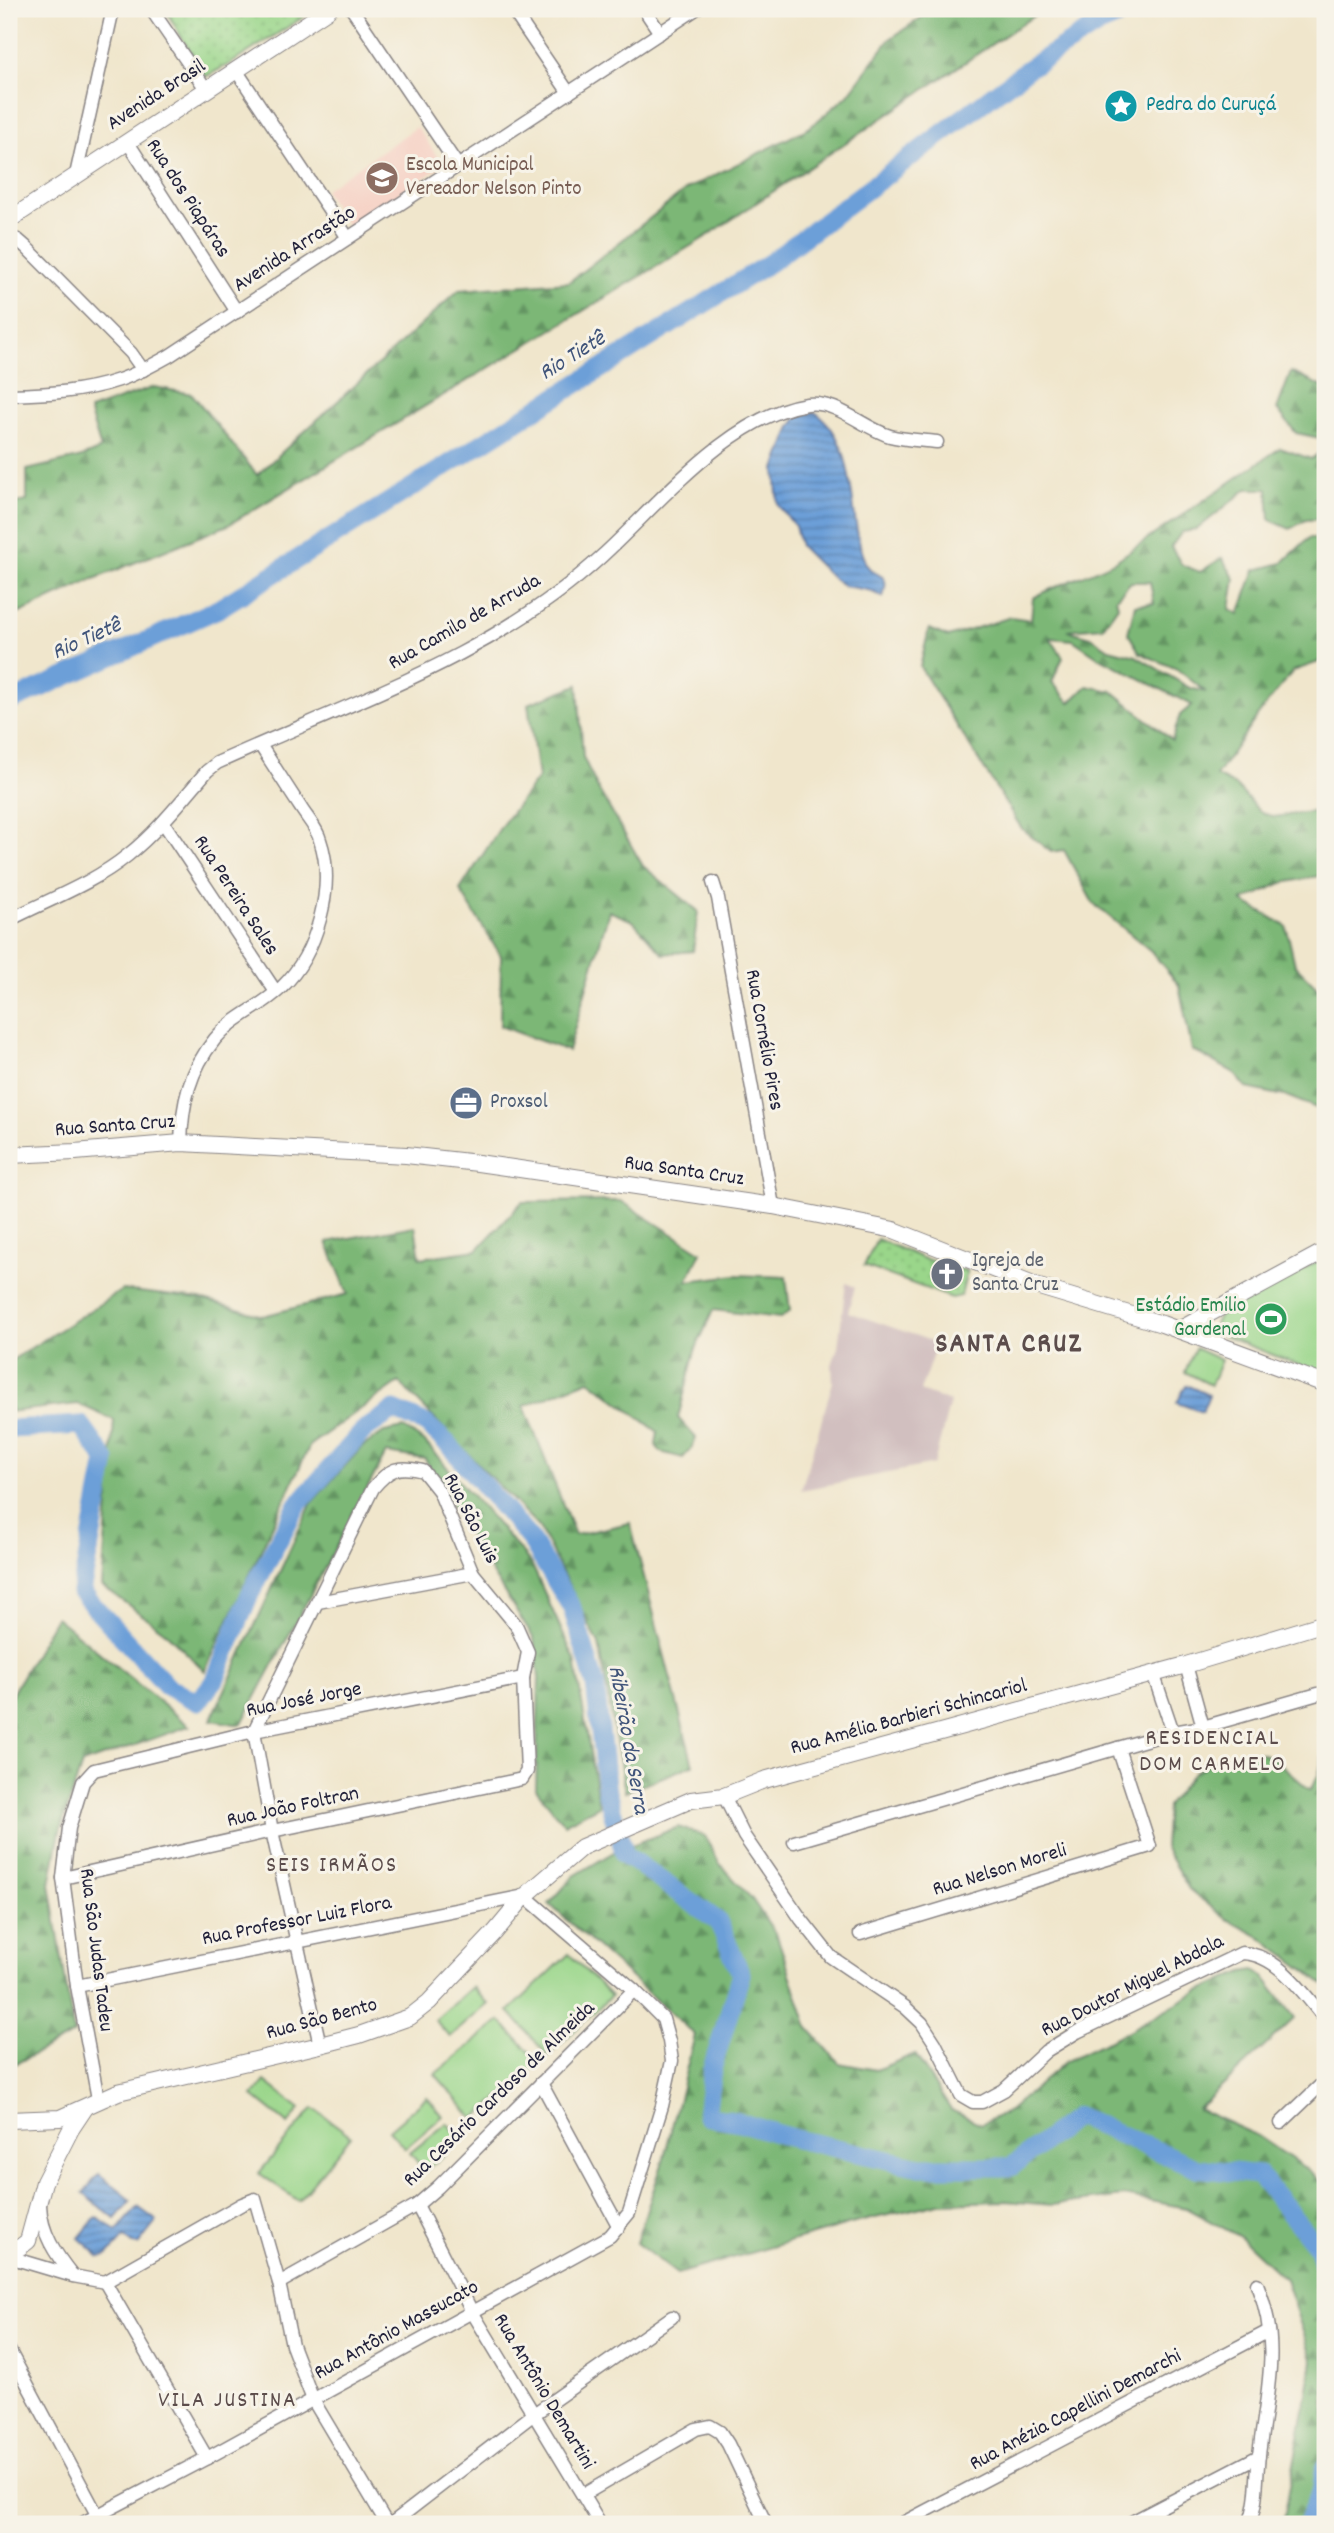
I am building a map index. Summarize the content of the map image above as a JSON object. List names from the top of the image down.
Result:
{
  "streets": {
    "street": [
      "Avenida Brasil",
      "Rua dos Piapáras",
      "Avenida Arrastão",
      "Rua Camilo de Arruda",
      "Rua Pereira Sales",
      "Rua Cornélio Pires",
      "Rua Santa Cruz",
      "Rua São Luis",
      "Rua José Jorge",
      "Rua Amélia Barbieri Schincariol",
      "Rua João Foltran",
      "Rua Nelson Moreli",
      "Rua Professor Luiz Flora",
      "Rua São Judas Tadeu",
      "Rua Doutor Miguel Abdala",
      "Rua São Bento",
      "Rua Cesário Cardoso de Almeida",
      "Rua Antônio Massucato",
      "Rua Antônio Demartini",
      "Rua Anézia Capellini Demarchi"
    ]
  },
  "crossings": [
    ["Avenida Brasil", "Rua dos Piapáras"],
    ["Rua dos Piapáras", "Avenida Arrastão"],
    ["Rua Camilo de Arruda", "Rua Pereira Sales"],
    ["Rua Cornélio Pires", "Rua Santa Cruz"],
    ["Rua São Luis", "Rua José Jorge"],
    ["Rua São Luis", "Rua João Foltran"],
    ["Rua José Jorge", "Rua São Judas Tadeu"],
    ["Rua Amélia Barbieri Schincariol", "Rua Professor Luiz Flora"],
    ["Rua Amélia Barbieri Schincariol", "Rua Doutor Miguel Abdala"],
    ["Rua Amélia Barbieri Schincariol", "Rua São Bento"],
    ["Rua João Foltran", "Rua São Judas Tadeu"],
    ["Rua Professor Luiz Flora", "Rua São Judas Tadeu"],
    ["Rua Professor Luiz Flora", "Rua São Bento"],
    ["Rua São Judas Tadeu", "Rua São Bento"],
    ["Rua Cesário Cardoso de Almeida", "Rua Antônio Demartini"],
    ["Rua Antônio Massucato", "Rua Antônio Demartini"]
  ],
  "districts": [
    "SANTA CRUZ",
    "RESIDENCIAL DOM CARMELO",
    "SEIS IRMÃOS",
    "VILA JUSTINA"
  ],
  "water": ["Rio Tietê", "Ribeirão da Serra"],
  "places": {
    "place": ["Pedra do Curuçá"],
    "school or university": ["Escola Municipal Vereador Nelson Pinto"],
    "office": ["Proxsol"],
    "church": ["Igreja de Santa Cruz"],
    "sports": ["Estádio Emilio Gardenal"]
  }
}
